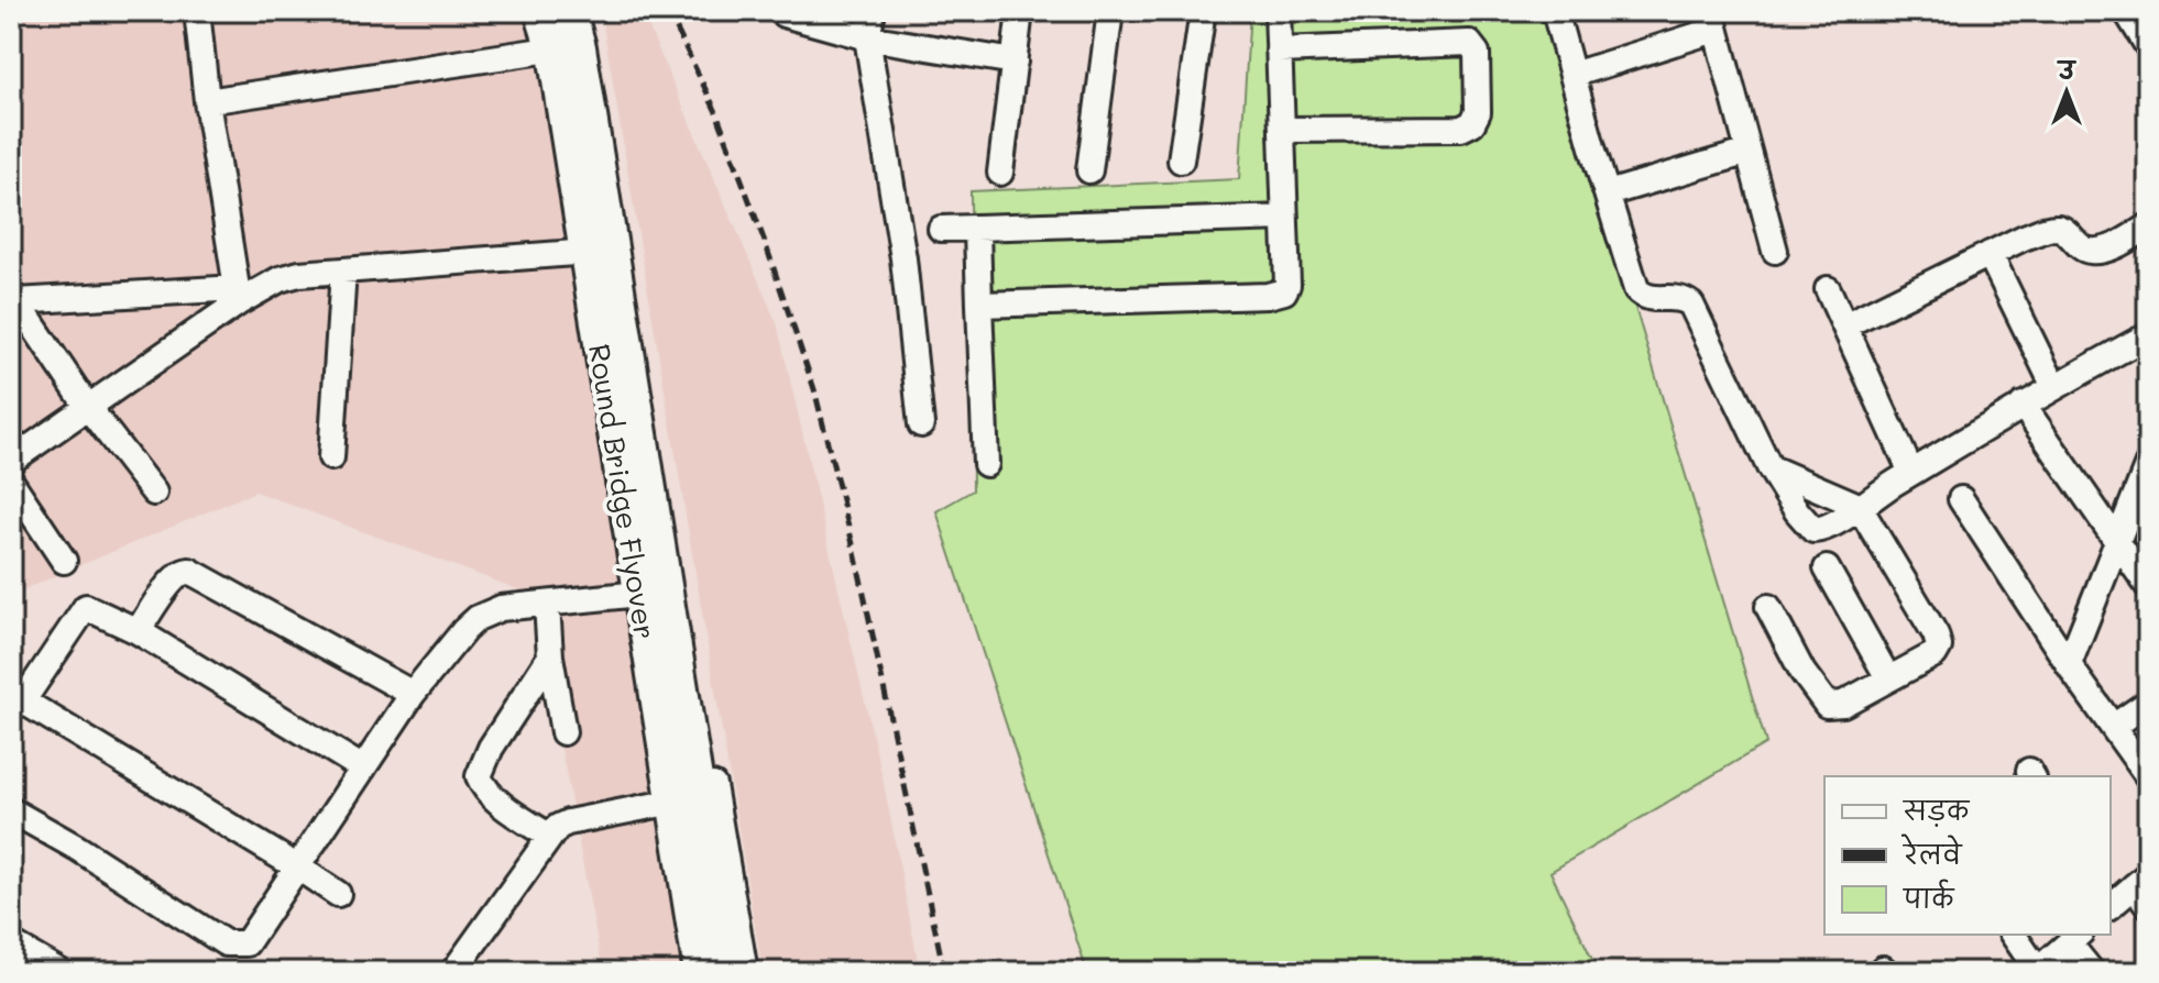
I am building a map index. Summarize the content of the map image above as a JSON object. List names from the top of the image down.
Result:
{
  "streets": {
    "main road": ["Round Bridge Flyover"]
  },
  "legend": ["सड़क", "रेलवे", "पार्क"],
  "north": "top"
}
